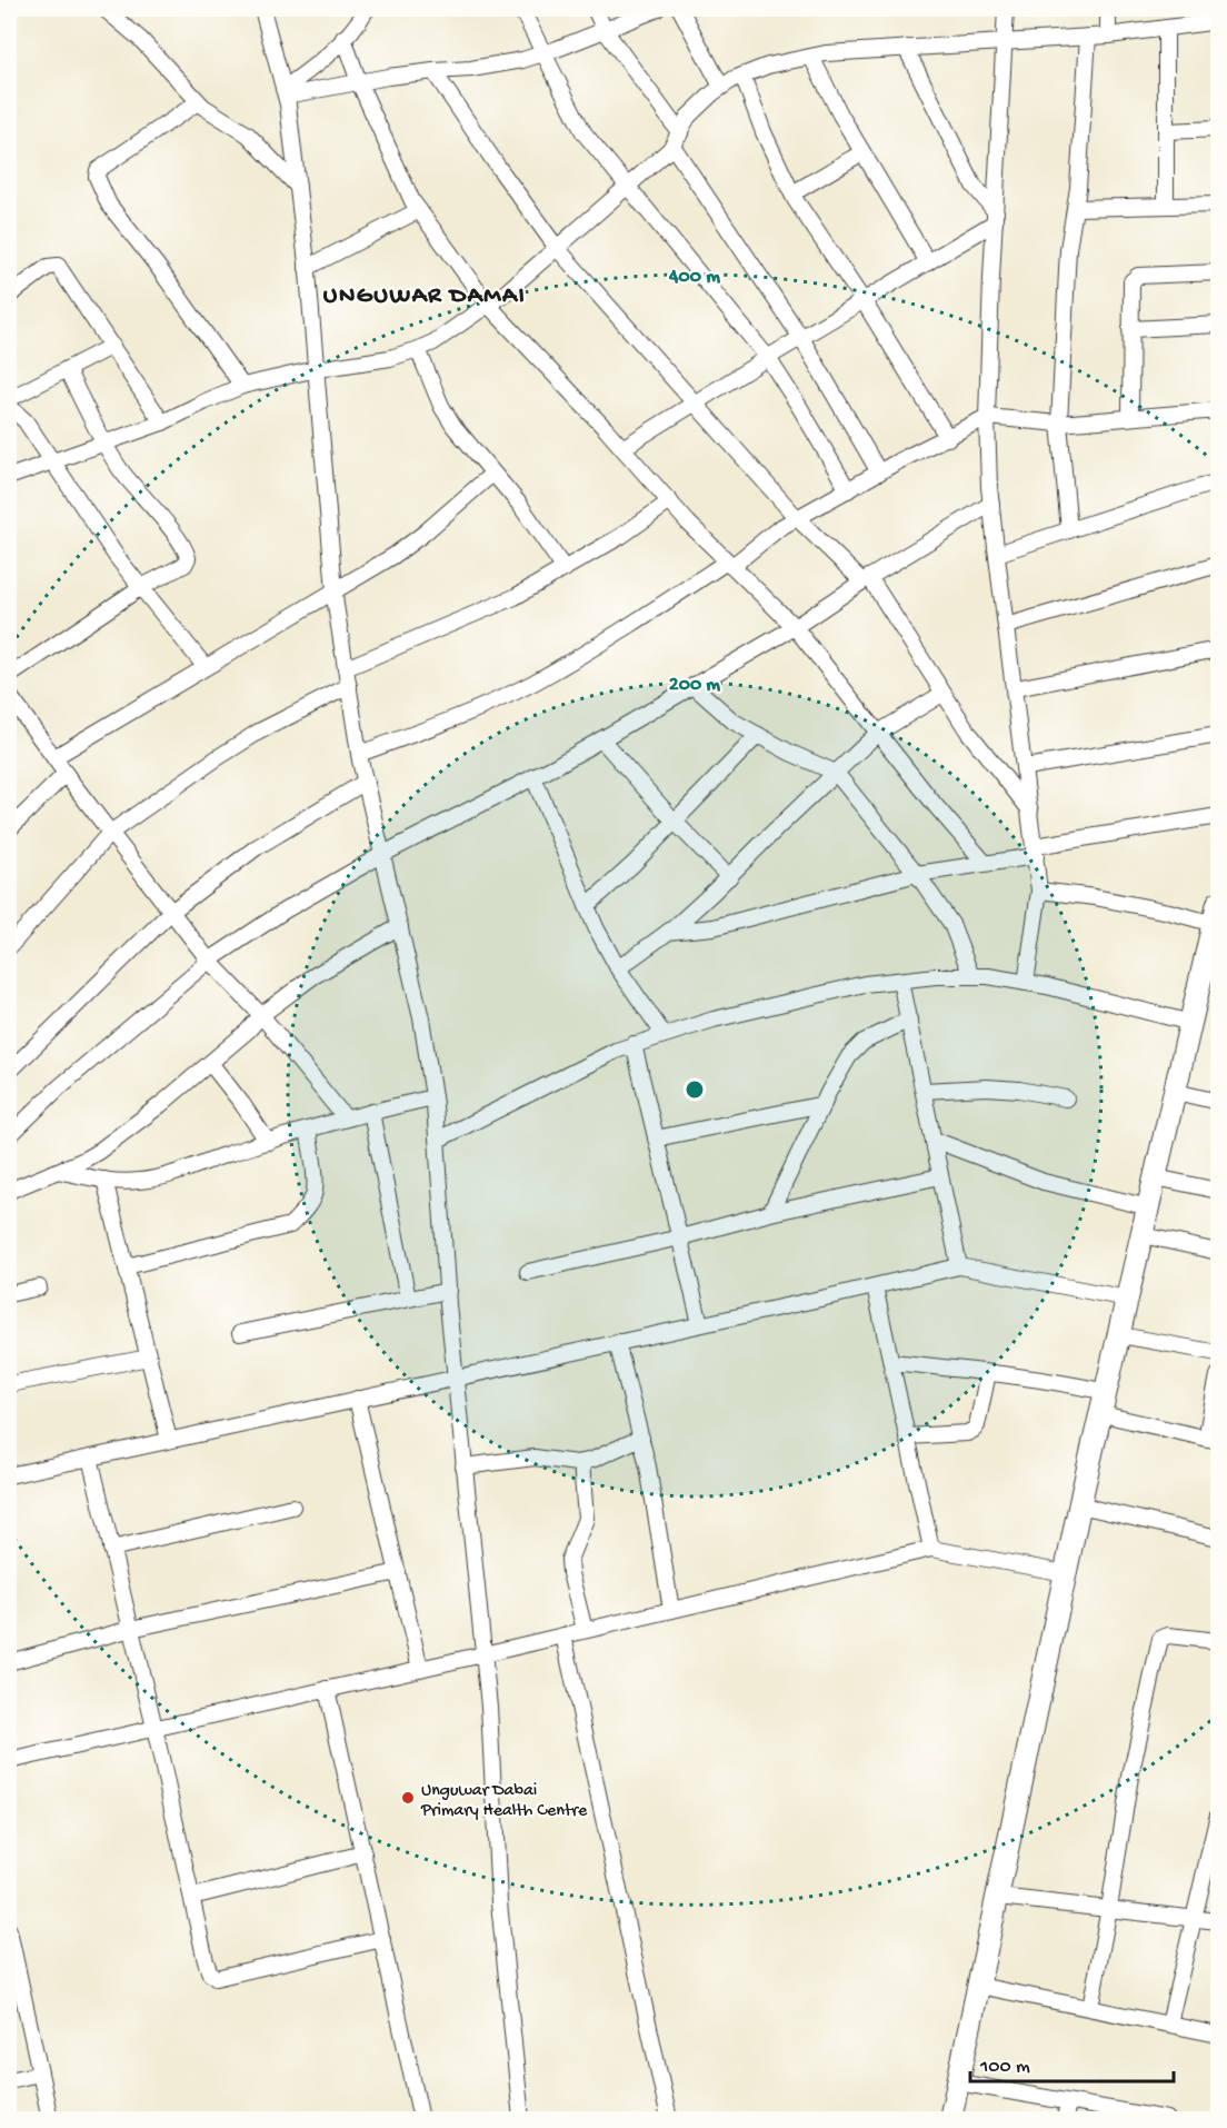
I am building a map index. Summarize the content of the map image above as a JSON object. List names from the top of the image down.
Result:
{
  "districts": ["UNGUWAR DAMAI"],
  "places": ["Unguwar Dabai Primary Health Centre"],
  "scale_bar": "100 m",
  "rings": ["400 m", "200 m"]
}
